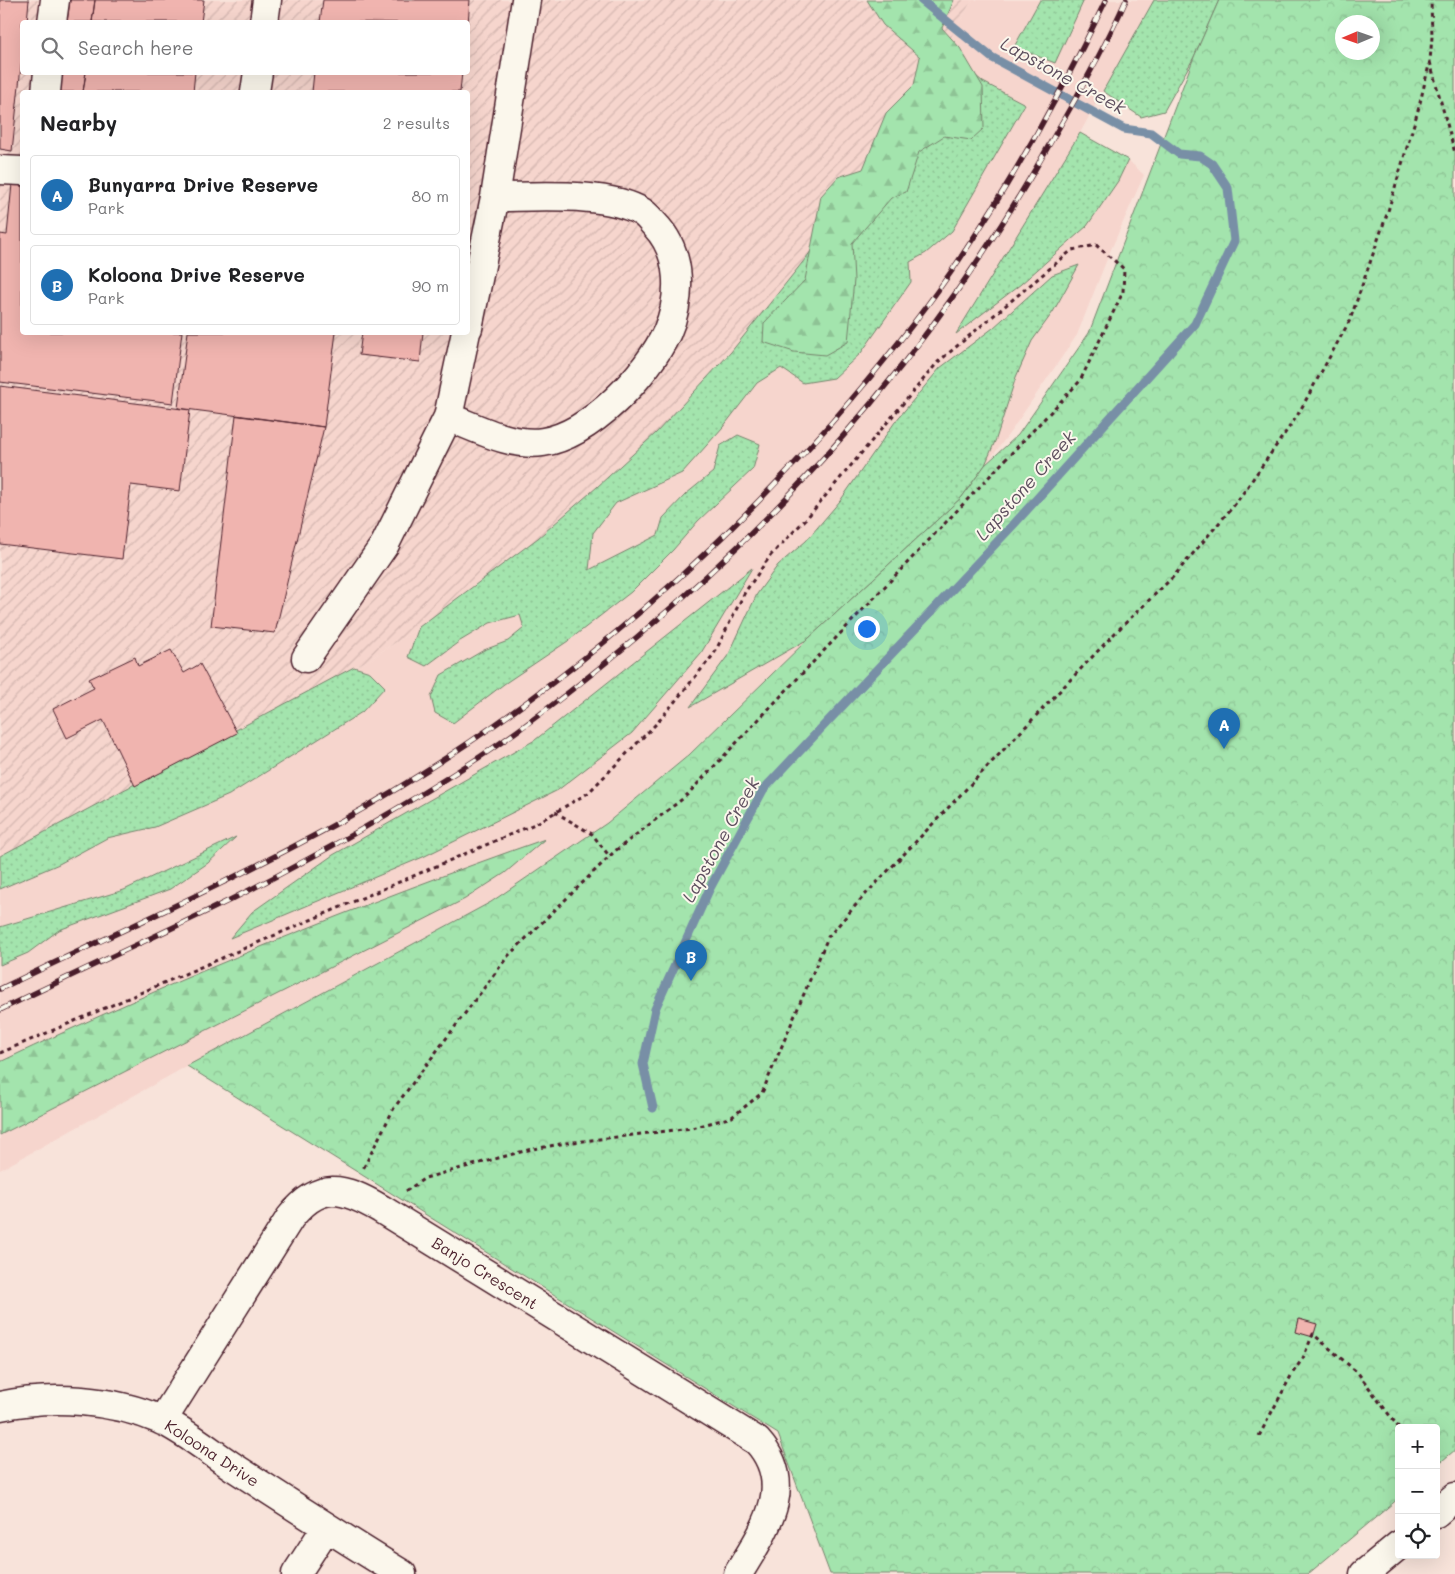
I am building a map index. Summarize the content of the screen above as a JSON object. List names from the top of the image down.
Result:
{
  "streets": {
    "street": ["Banjo Crescent", "Koloona Drive"]
  },
  "crossings": [
    ["Banjo Crescent", "Koloona Drive"]
  ],
  "water": ["Lapstone Creek"],
  "north": "left",
  "page": {
    "search": "Search here",
    "heading": ["Nearby", "2 results"],
    "list": [
      {
        "mark": "A",
        "name": "Bunyarra Drive Reserve",
        "note": "Park",
        "value": "80 m"
      },
      {
        "mark": "B",
        "name": "Koloona Drive Reserve",
        "note": "Park",
        "value": "90 m"
      }
    ],
    "pins": ["A", "B"],
    "map_buttons": ["+", "−"]
  }
}
